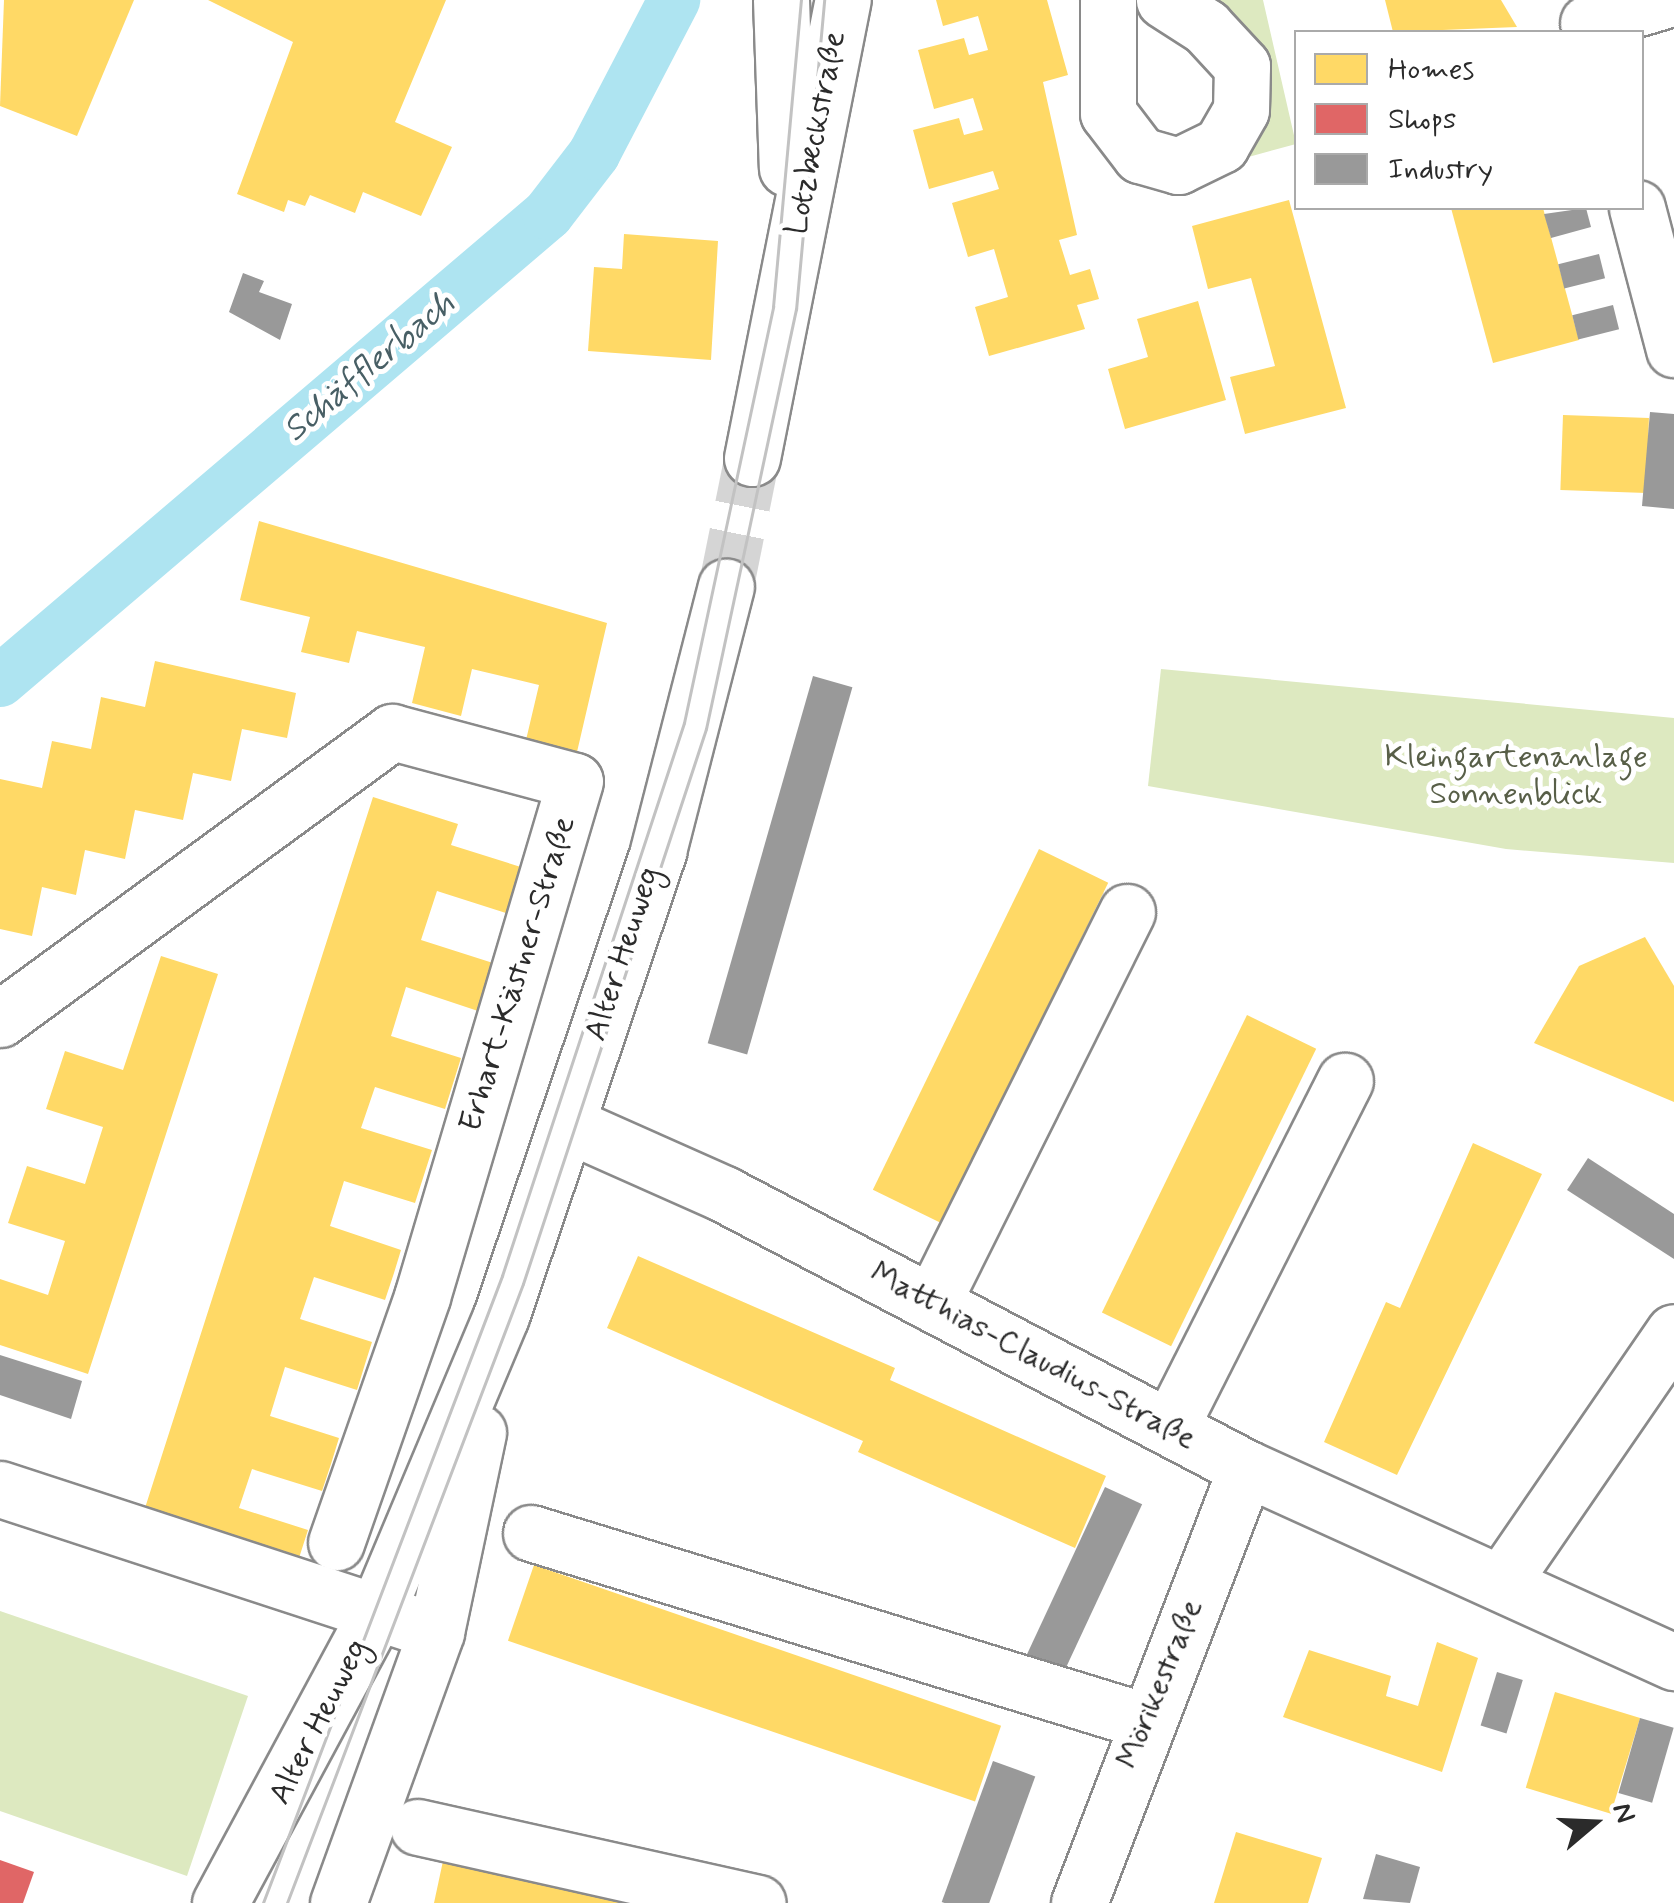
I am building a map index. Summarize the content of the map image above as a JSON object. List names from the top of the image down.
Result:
{
  "streets": {
    "street": [
      "Lotzbeckstraße",
      "Alter Heuweg",
      "Erhart-Kästner-Straße",
      "Matthias-Claudius-Straße",
      "Mörikestraße"
    ]
  },
  "crossings": [
    ["Alter Heuweg", "Matthias-Claudius-Straße"],
    ["Matthias-Claudius-Straße", "Mörikestraße"]
  ],
  "water": ["Schäfflerbach"],
  "parks": ["Kleingartenanlage Sonnenblick"],
  "legend": ["Homes", "Shops", "Industry"],
  "north": "right"
}
